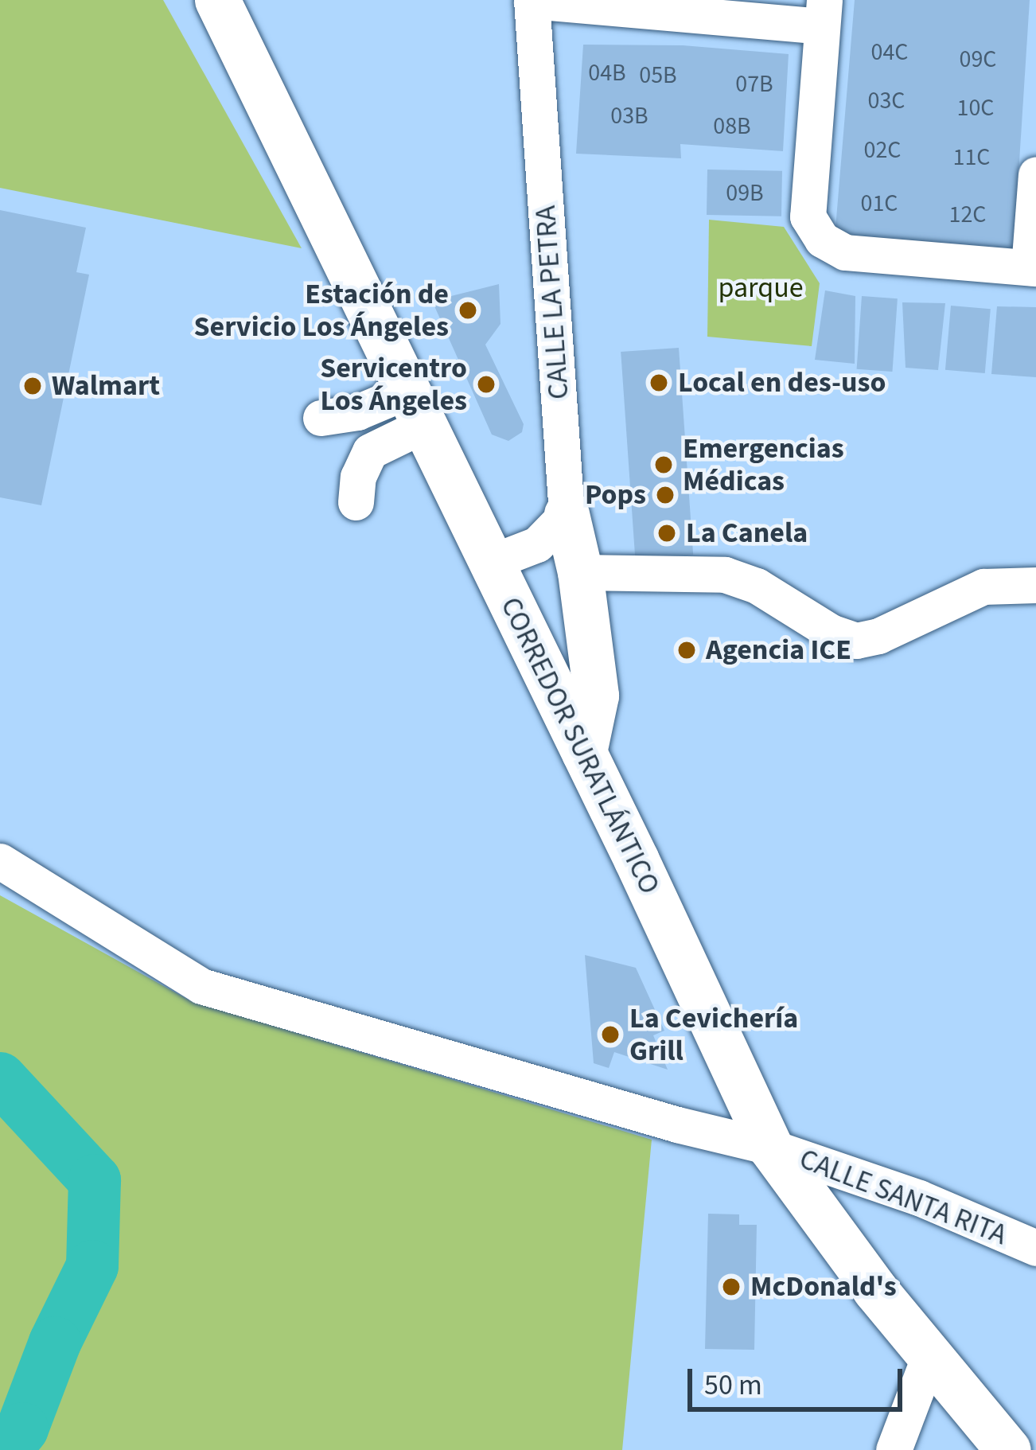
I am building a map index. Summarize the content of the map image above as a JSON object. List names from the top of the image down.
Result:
{
  "streets": {
    "main road": ["CORREDOR SURATLÁNTICO"],
    "street": ["CALLE LA PETRA", "CALLE SANTA RITA"]
  },
  "crossings": [
    ["CORREDOR SURATLÁNTICO", "CALLE SANTA RITA"]
  ],
  "parks": ["parque"],
  "places": [
    "Estación de Servicio Los Ángeles",
    "Local en des-uso",
    "Servicentro Los Ángeles",
    "Walmart",
    "Emergencias Médicas",
    "Pops",
    "La Canela",
    "Agencia ICE",
    "La Cevichería Grill",
    "McDonald's"
  ],
  "house_numbers": [
    "04C",
    "09C",
    "04B",
    "05B",
    "07B",
    "03C",
    "10C",
    "03B",
    "08B",
    "02C",
    "11C",
    "09B",
    "01C",
    "12C"
  ],
  "scale_bar": "50 m"
}
